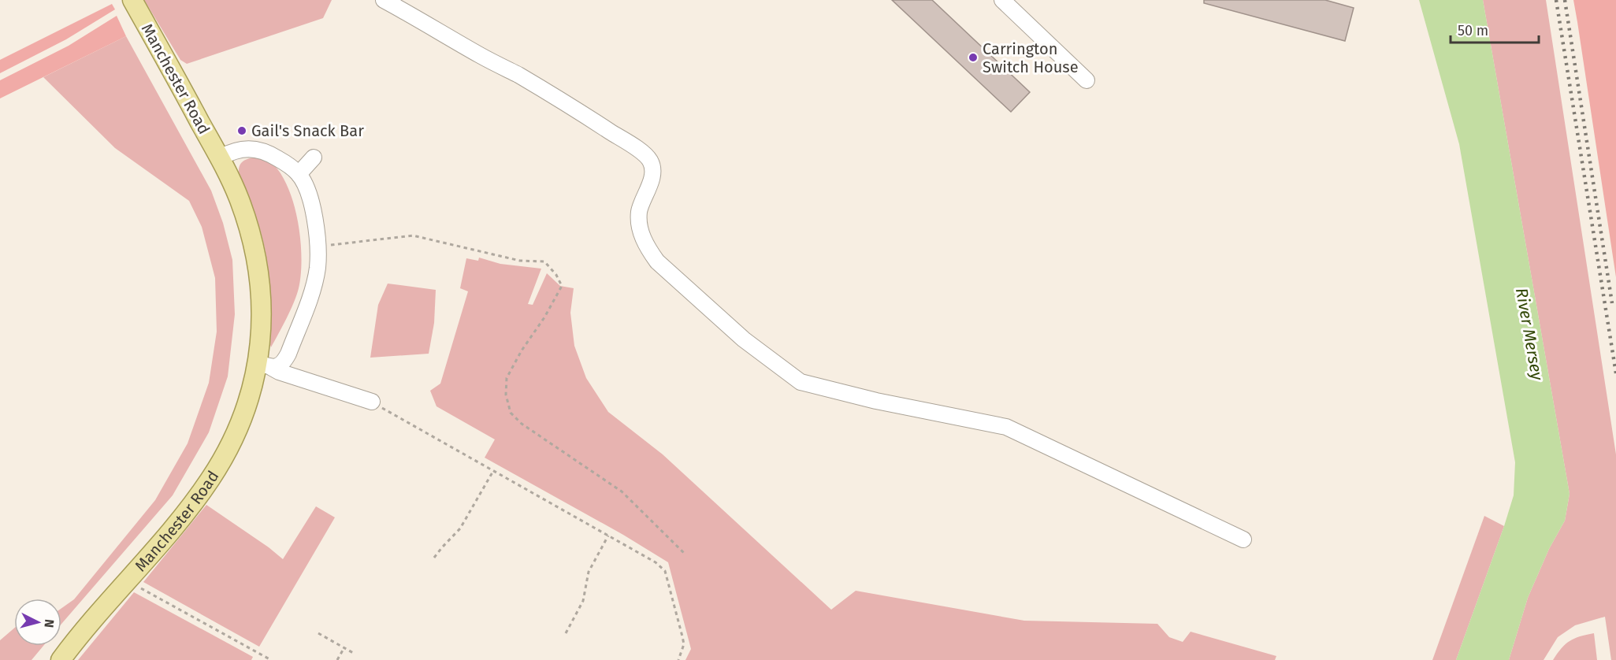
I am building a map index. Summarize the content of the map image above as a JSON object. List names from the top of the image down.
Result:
{
  "streets": {
    "main road": ["Manchester Road"]
  },
  "water": ["River Mersey"],
  "places": ["Carrington Switch House", "Gail's Snack Bar"],
  "scale_bar": "50 m",
  "north": "right"
}
